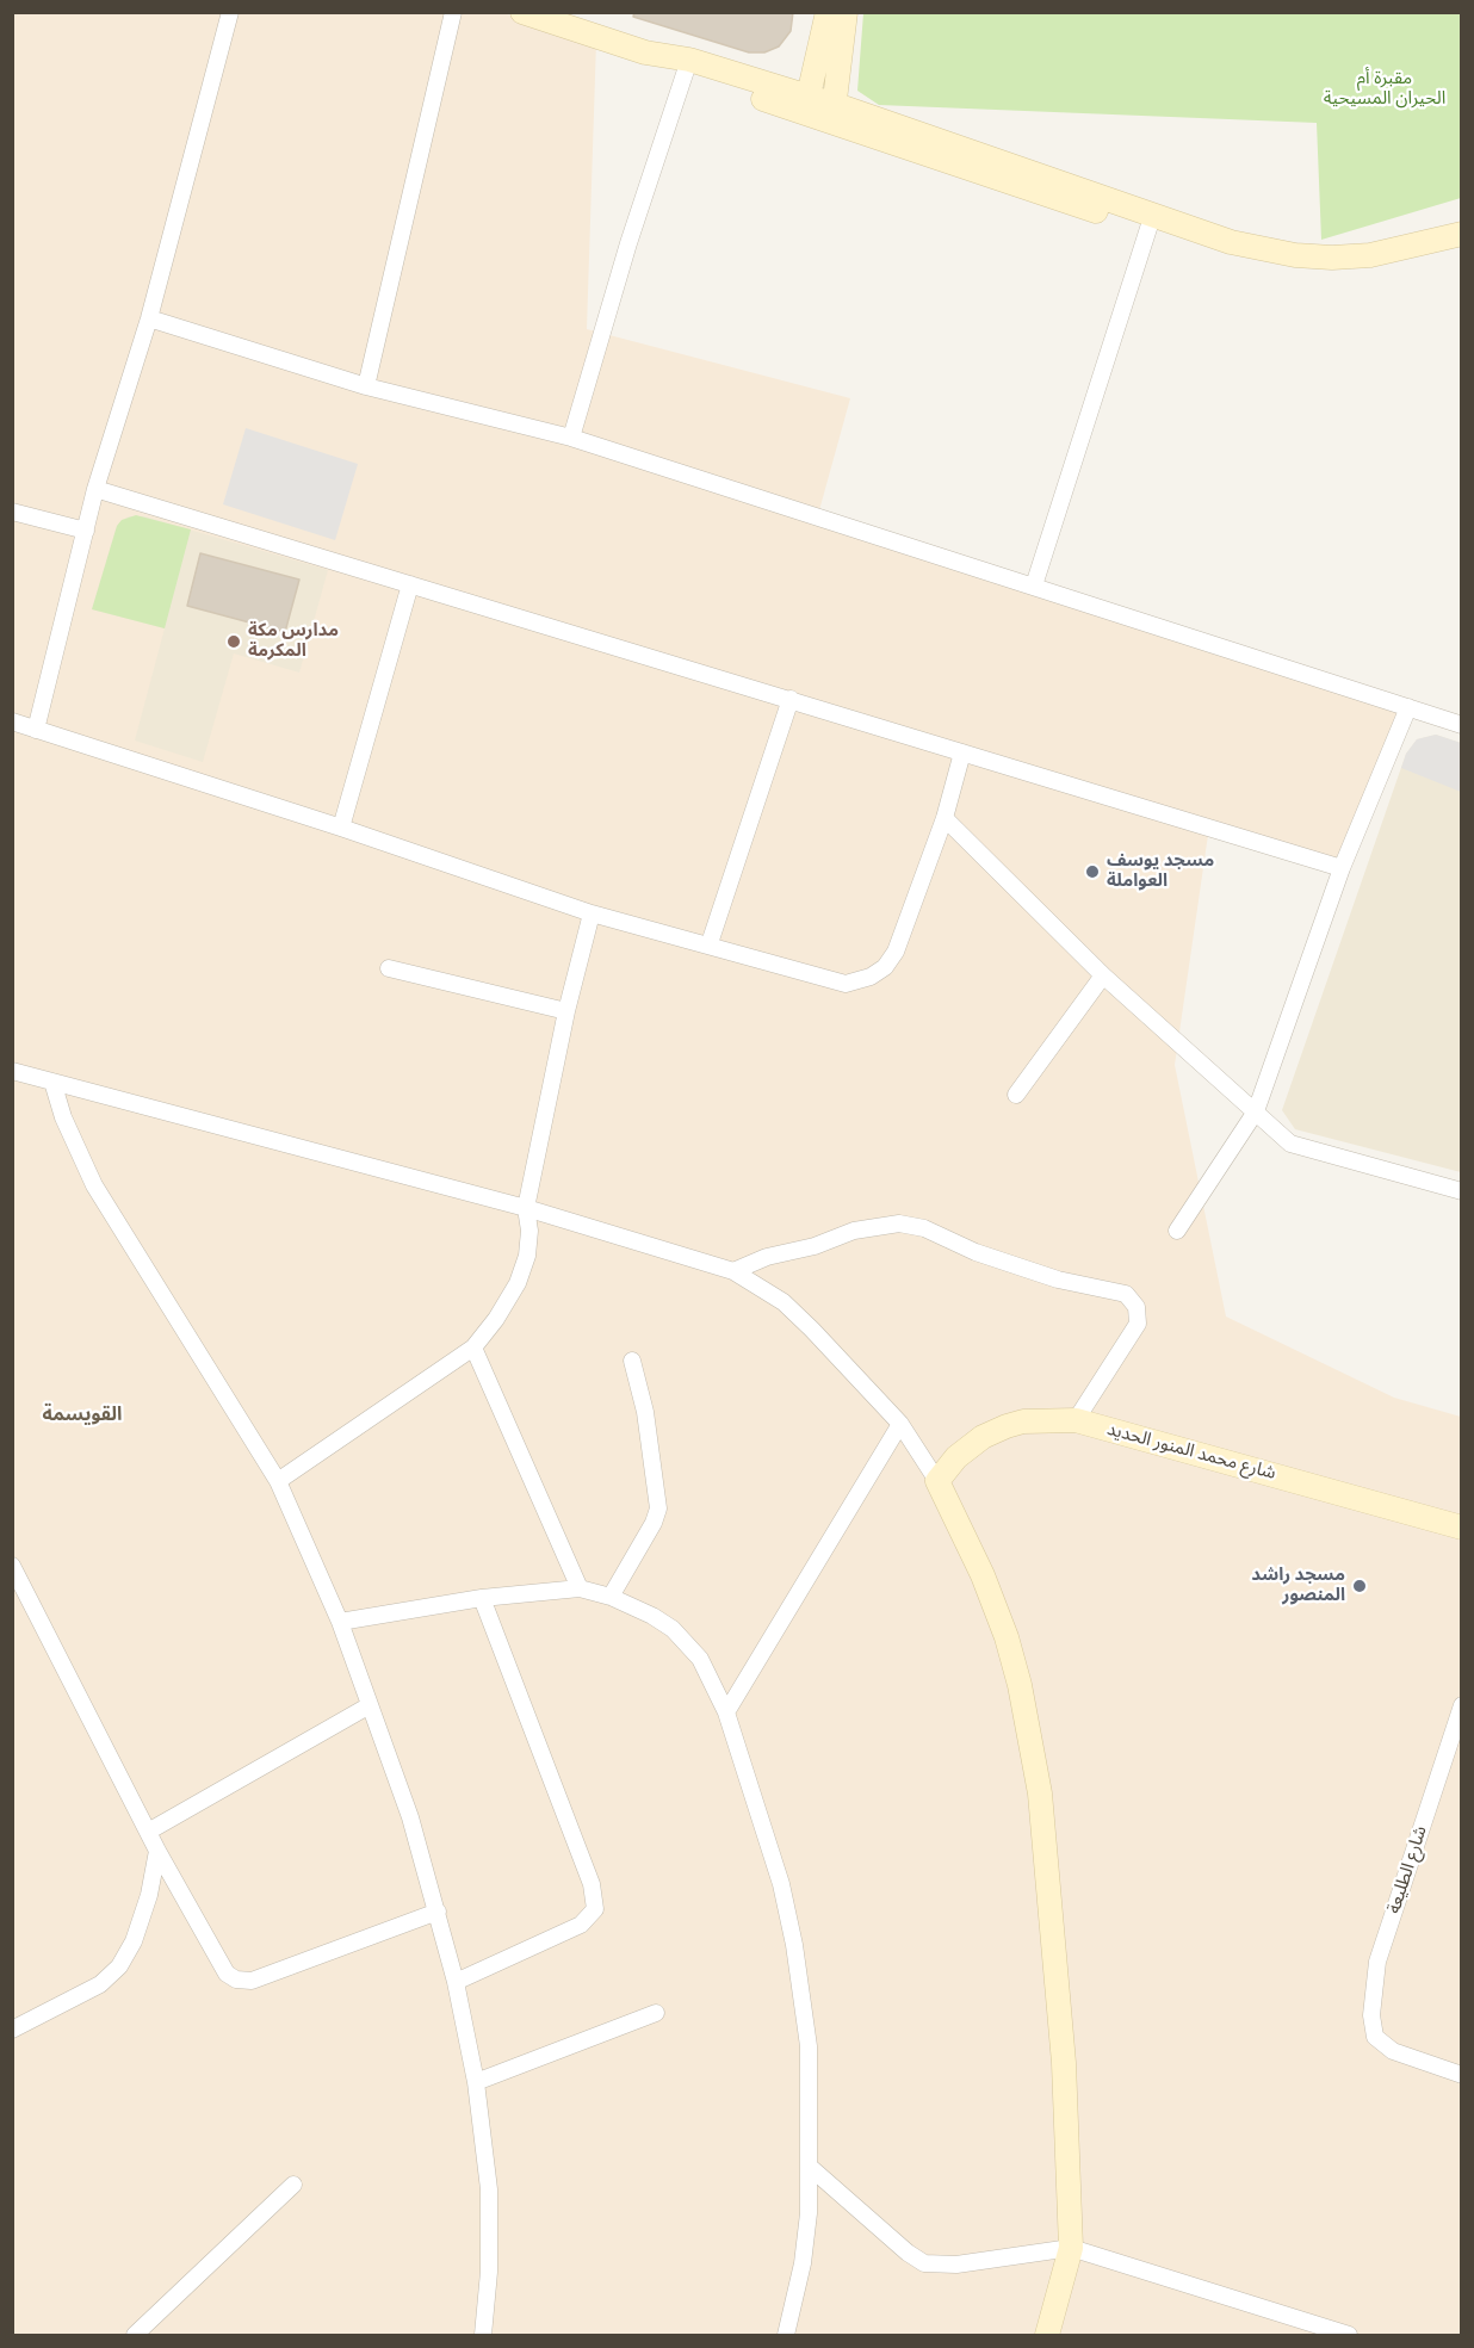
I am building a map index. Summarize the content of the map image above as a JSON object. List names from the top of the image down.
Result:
{
  "streets": {
    "street": ["شارع محمد المنور الحديد", "شارع الطليعة"]
  },
  "districts": ["القويسمة"],
  "parks": ["مقبرة أم الحيران المسيحية"],
  "places": ["مدارس مكة المكرمة", "مسجد يوسف العواملة", "مسجد راشد المنصور"]
}
